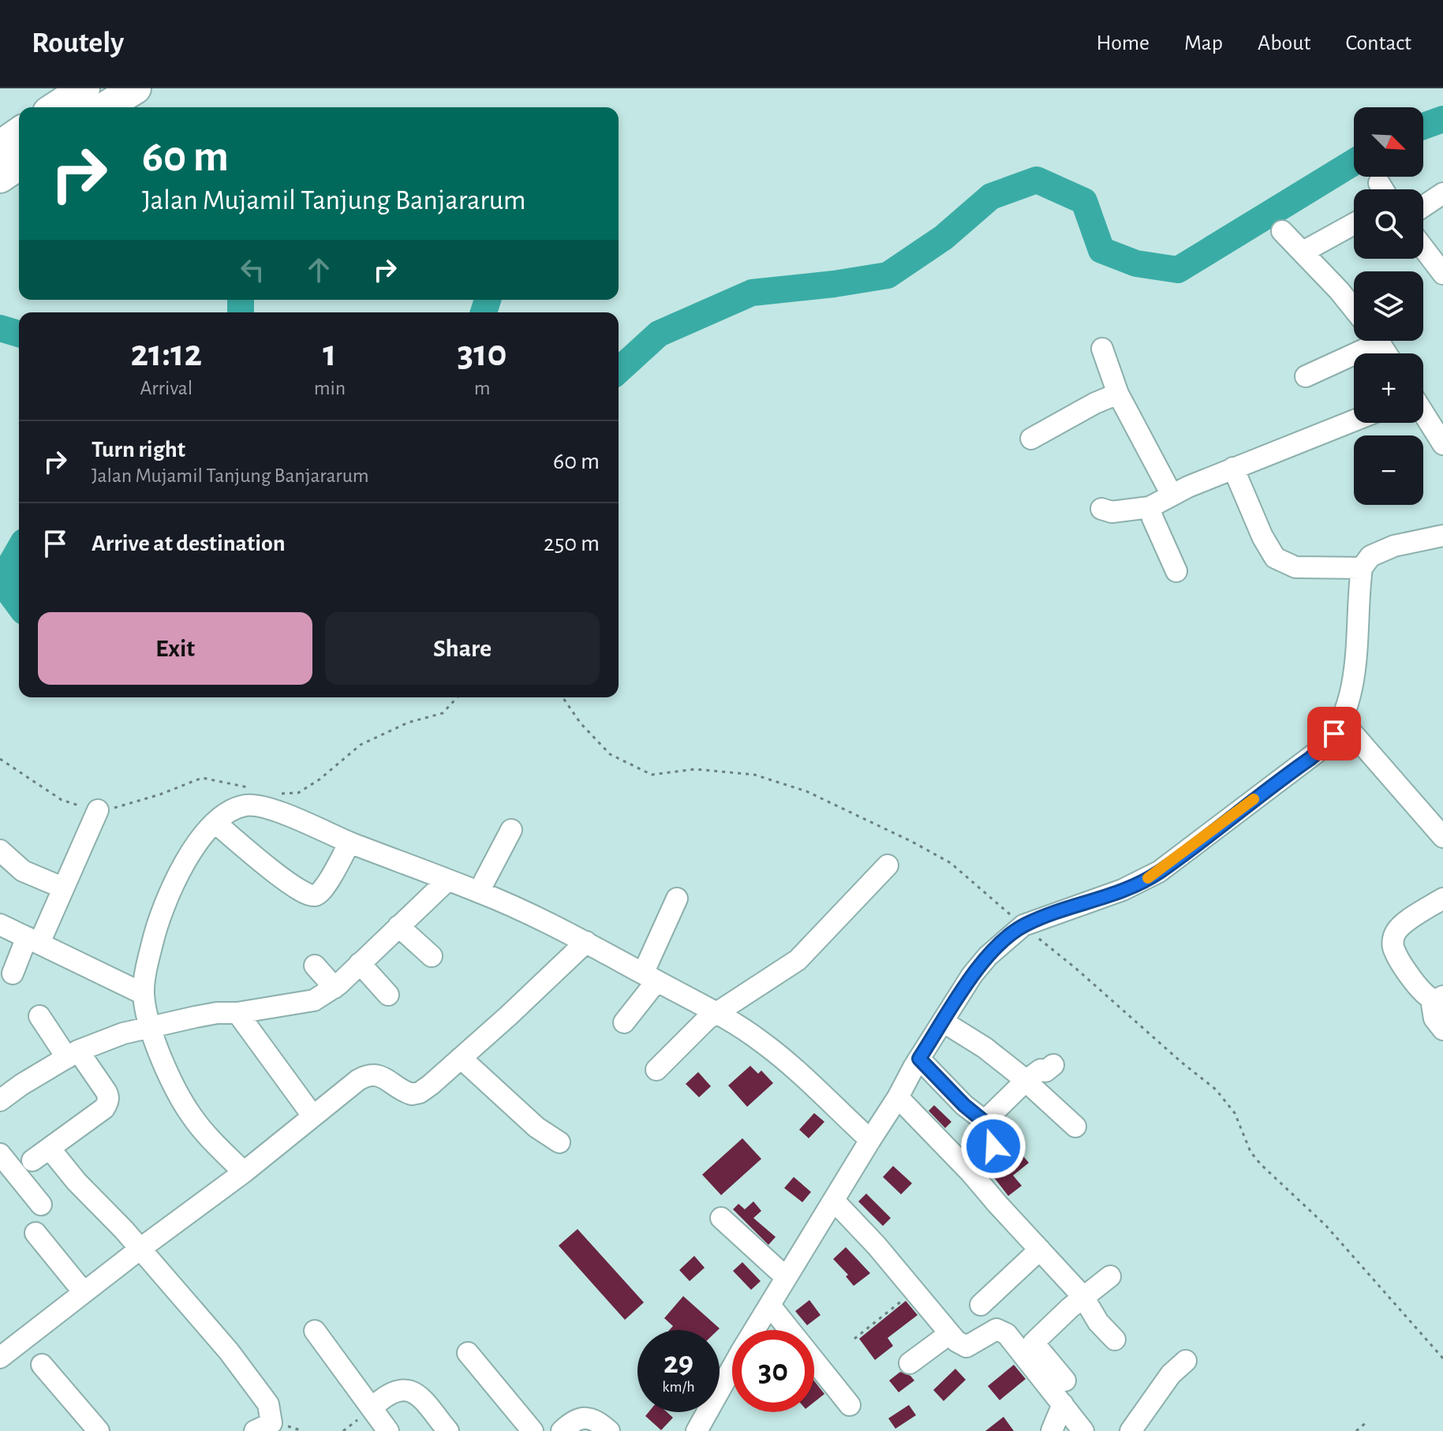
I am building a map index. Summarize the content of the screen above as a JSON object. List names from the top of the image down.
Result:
{
  "north": "bottom right",
  "page": {
    "header": "Routely",
    "nav": [
      "Home",
      "Map",
      "About",
      "Contact"
    ],
    "map_buttons": ["+", "−"],
    "turn": ["60 m", "Jalan Mujamil Tanjung Banjararum"],
    "eta": [
      "21:12",
      "Arrival",
      "1",
      "min",
      "310",
      "m"
    ],
    "list": [
      {
        "name": "Turn right",
        "note": "Jalan Mujamil Tanjung Banjararum",
        "value": "60 m"
      },
      {
        "name": "Arrive at destination",
        "value": "250 m"
      }
    ],
    "buttons": ["Exit", "Share"],
    "speed": "29 km/h",
    "limit": "30"
  }
}
